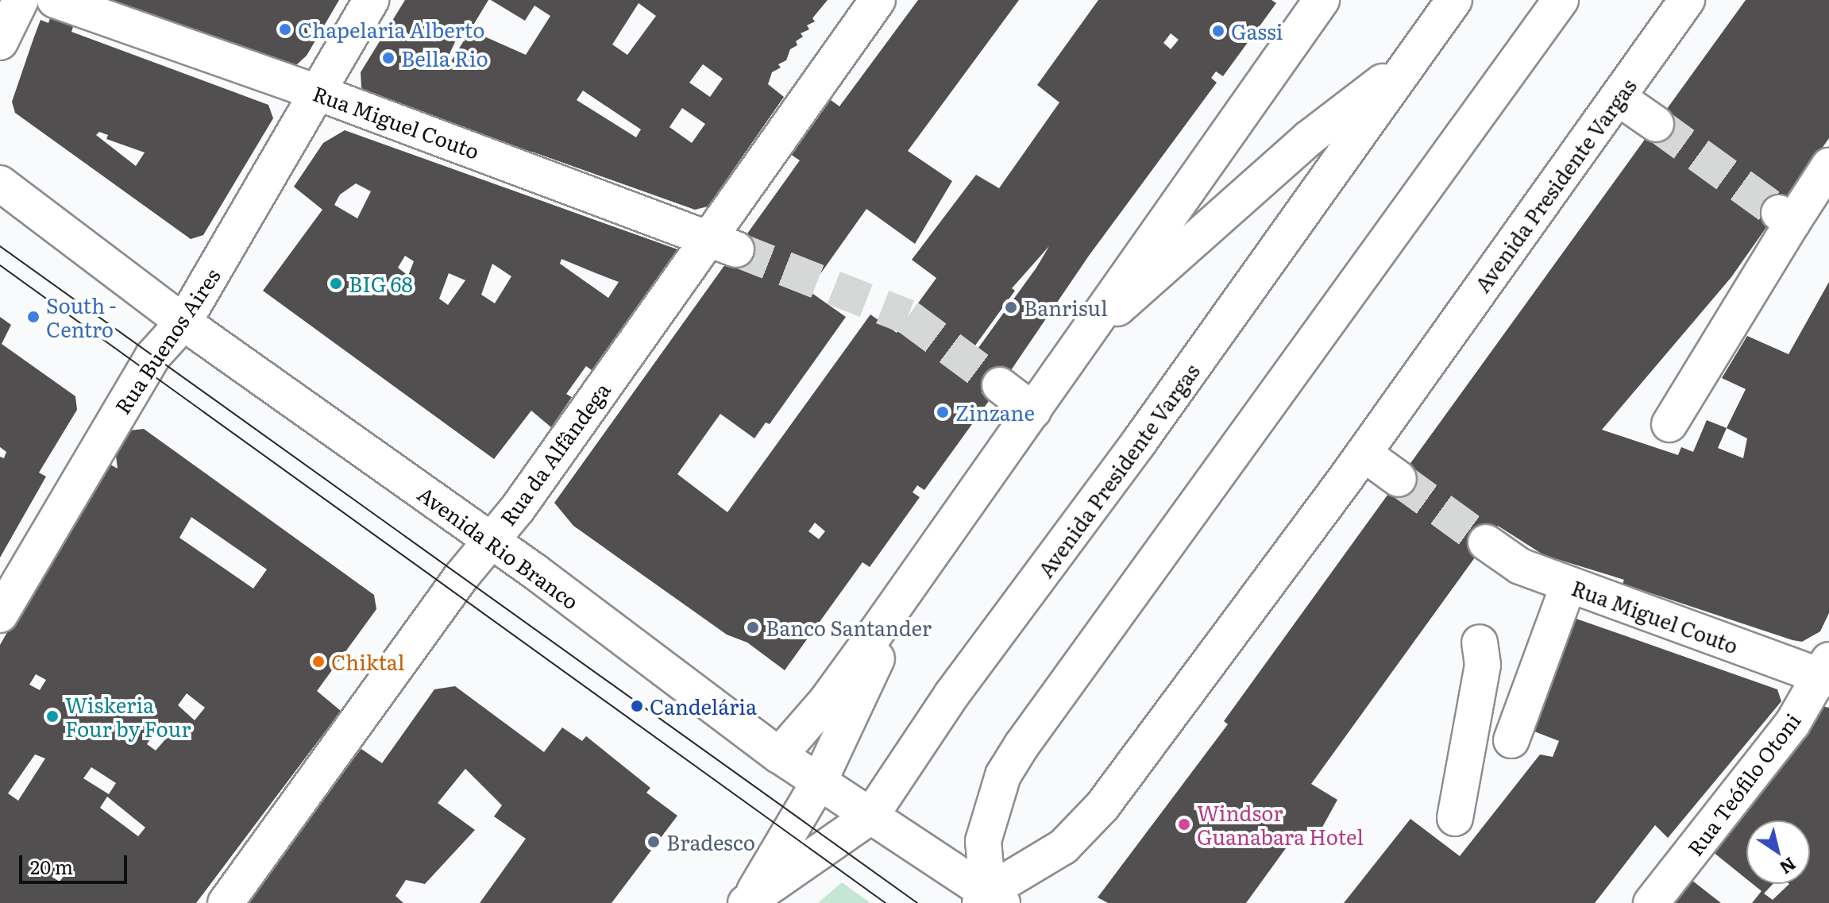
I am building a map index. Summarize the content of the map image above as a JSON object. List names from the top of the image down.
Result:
{
  "streets": {
    "main road": [
      "Rua Miguel Couto",
      "Avenida Presidente Vargas",
      "Rua Buenos Aires",
      "Rua da Alfândega",
      "Avenida Rio Branco",
      "Rua Teófilo Otoni"
    ]
  },
  "crossings": [
    ["Rua Miguel Couto", "Rua Buenos Aires"],
    ["Rua Miguel Couto", "Rua da Alfândega"],
    ["Rua Miguel Couto", "Rua Teófilo Otoni"],
    ["Avenida Presidente Vargas", "Avenida Rio Branco"],
    ["Rua Buenos Aires", "Avenida Rio Branco"],
    ["Rua da Alfândega", "Avenida Rio Branco"]
  ],
  "places": [
    "Chapelaria Alberto",
    "Gassi",
    "Bella Rio",
    "BIG 68",
    "Banrisul",
    "South - Centro",
    "Zinzane",
    "Banco Santander",
    "Chiktal",
    "Candelária",
    "Wiskeria Four by Four",
    "Windsor Guanabara Hotel",
    "Bradesco"
  ],
  "scale_bar": "20 m",
  "north": "bottom right"
}
